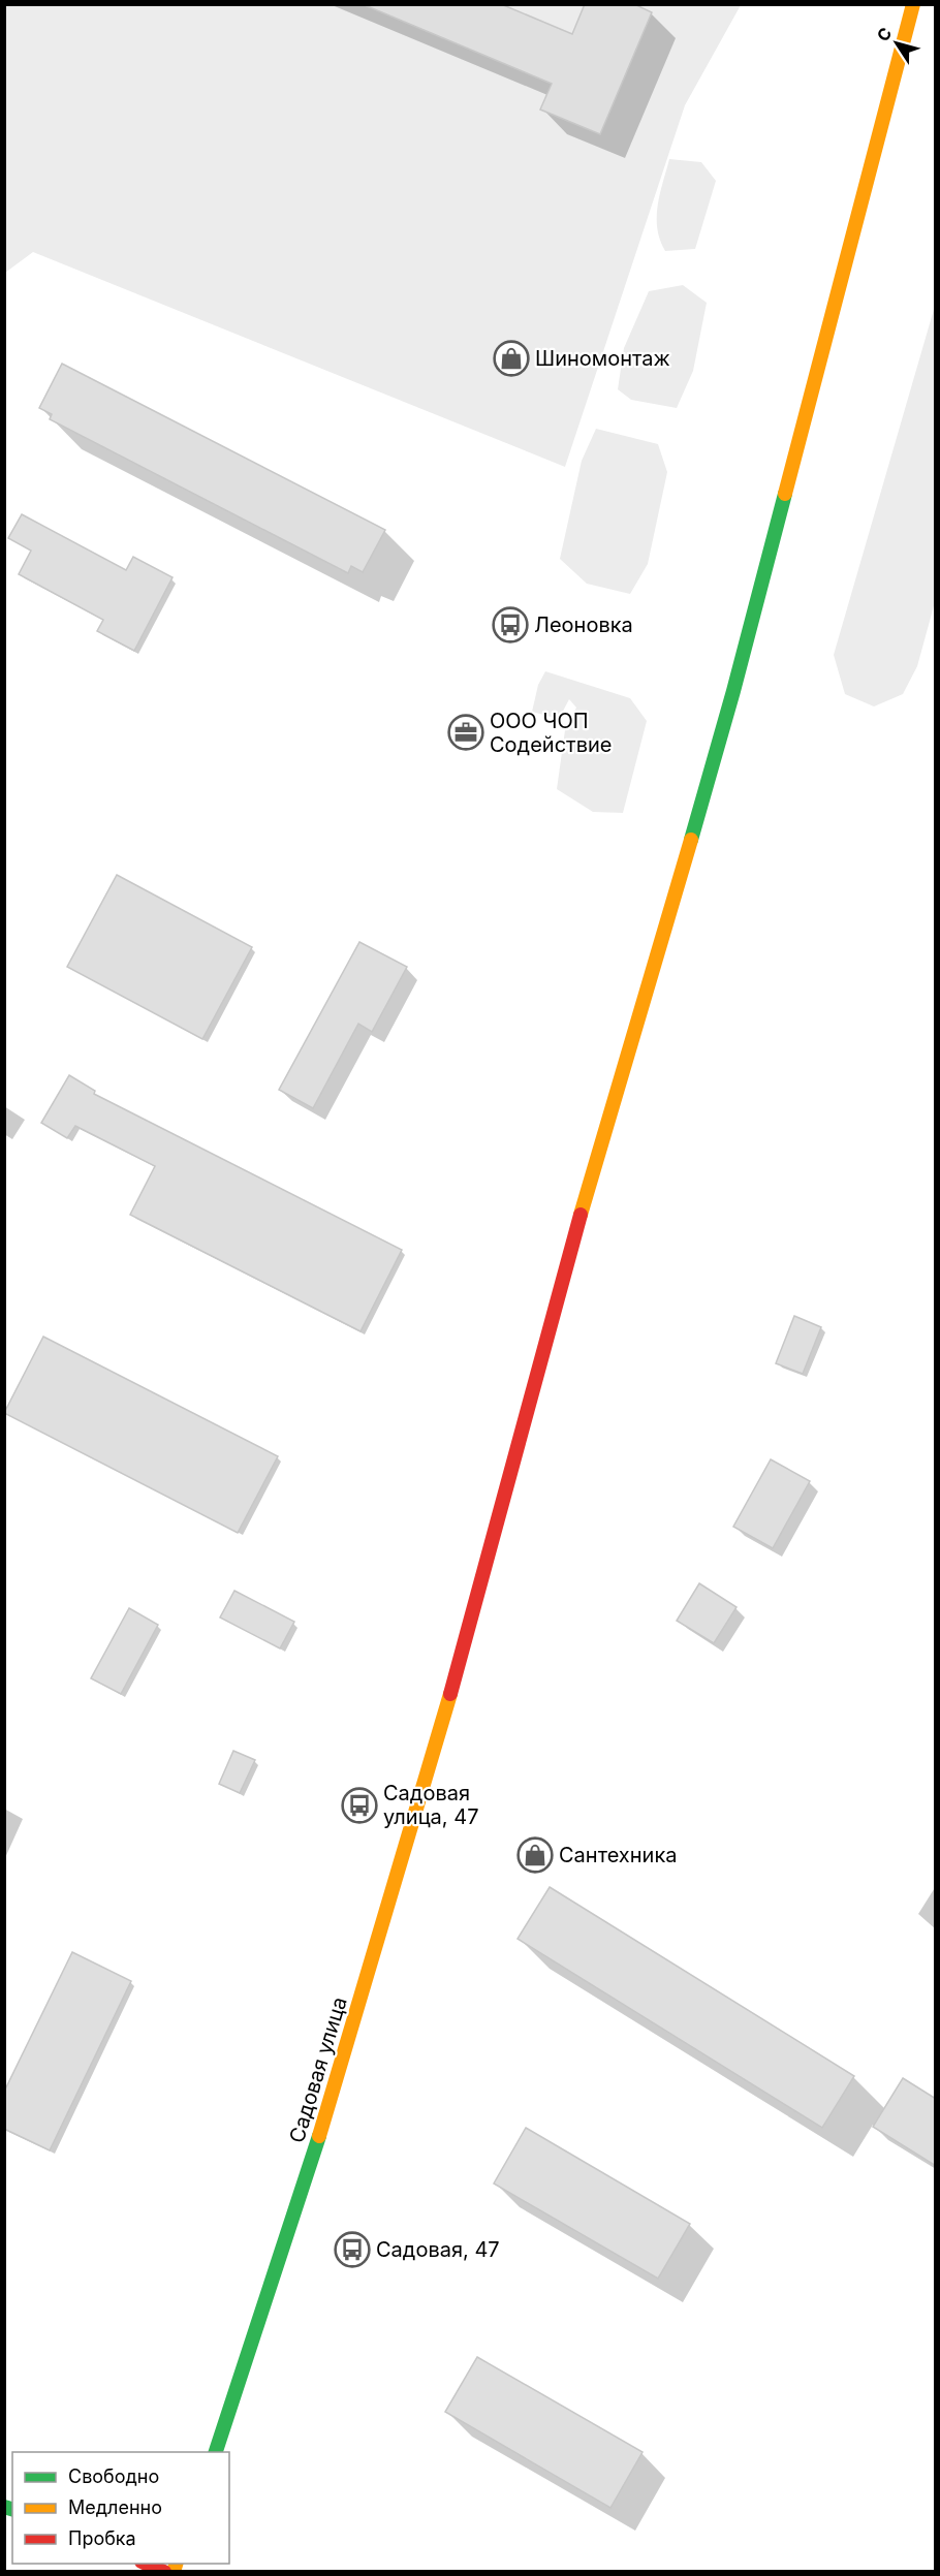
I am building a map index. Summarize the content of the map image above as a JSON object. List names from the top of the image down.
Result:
{
  "streets": {
    "main road": ["Садовая улица"]
  },
  "places": {
    "shop": ["Шиномонтаж", "Сантехника"],
    "bus stop": ["Леоновка", "Садовая улица, 47", "Садовая, 47"],
    "office": ["ООО ЧОП Содействие"]
  },
  "legend": ["Свободно", "Медленно", "Пробка"],
  "north": "top left"
}
